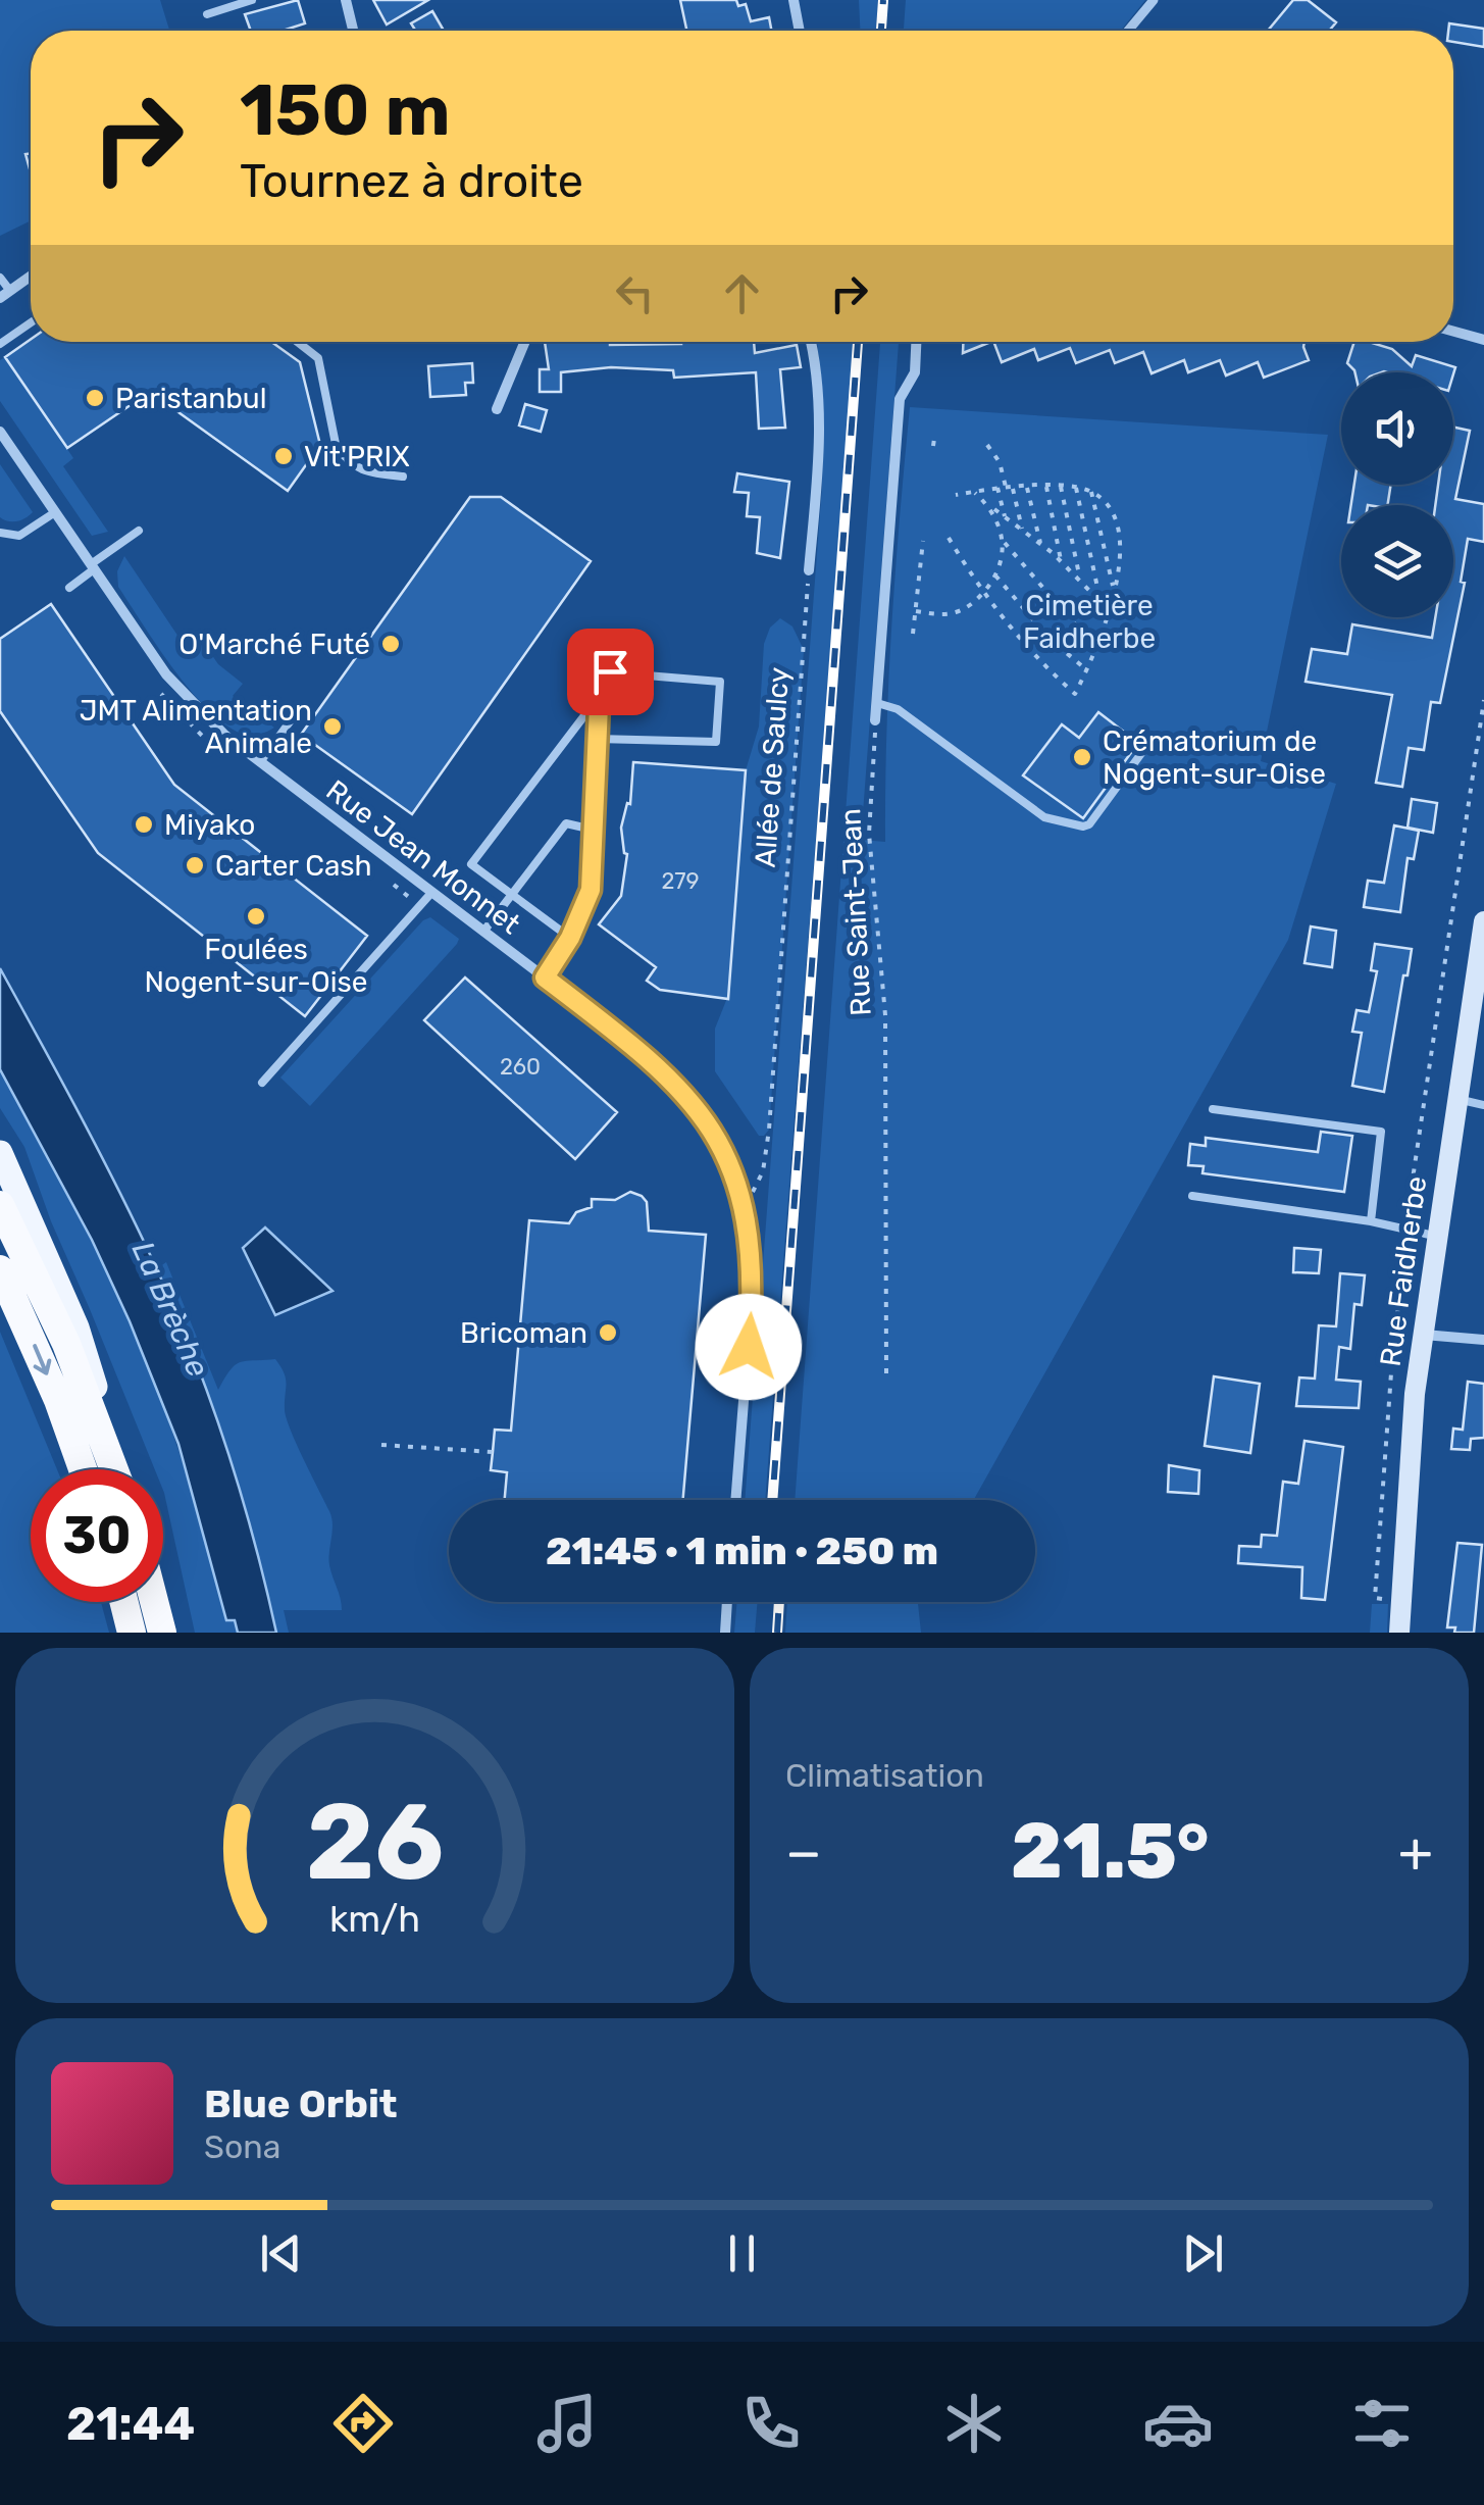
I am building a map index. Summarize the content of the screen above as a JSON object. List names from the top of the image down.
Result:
{
  "streets": {
    "main road": ["Rue Faidherbe"],
    "street": ["Rue Jean Monnet"],
    "path": ["Allée de Saulcy", "Rue Saint-Jean"]
  },
  "crossings": [
    ["Allée de Saulcy", "Rue Jean Monnet"]
  ],
  "water": ["La Brèche"],
  "parks": ["Cimetière Faidherbe"],
  "places": [
    "Paristanbul",
    "Vit'PRIX",
    "O'Marché Futé",
    "JMT Alimentation Animale",
    "Crématorium de Nogent-sur-Oise",
    "Miyako",
    "Carter Cash",
    "Foulées Nogent-sur-Oise",
    "Bricoman"
  ],
  "house_numbers": ["279", "260"],
  "page": {
    "turn": ["150 m", "Tournez à droite"],
    "limit": "30",
    "trip": "21:45 · 1 min · 250 m",
    "tile": "Climatisation",
    "heat": ["−", "21.5°", "+"],
    "song": ["Blue Orbit", "Sona"],
    "tabs": "21:44",
    "gauge": ["26", "km/h"]
  }
}
